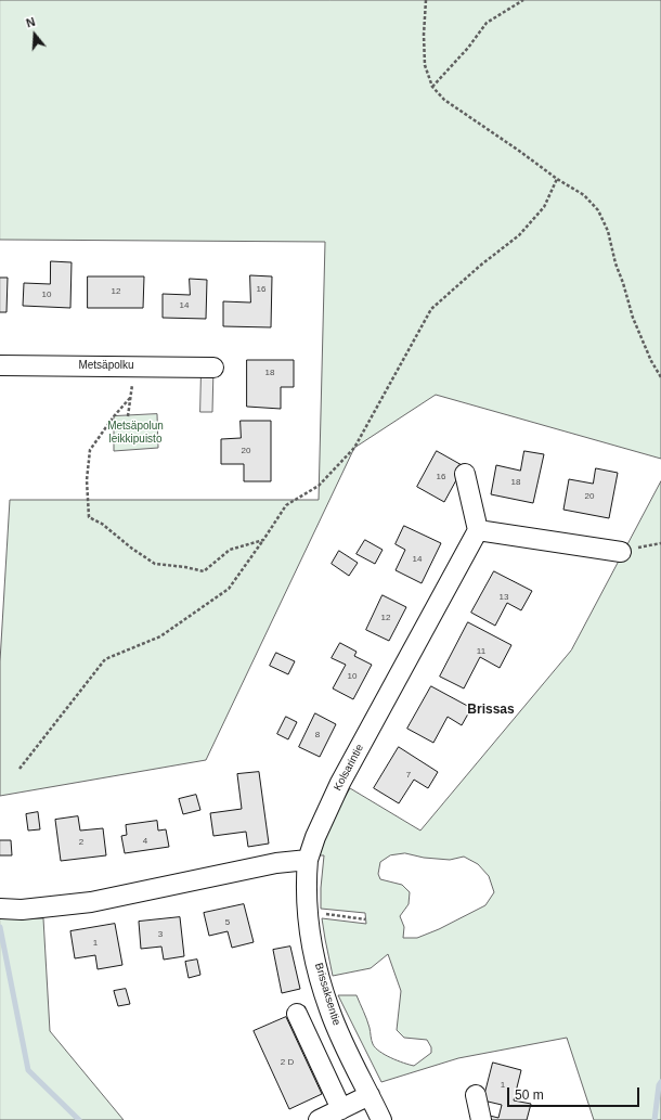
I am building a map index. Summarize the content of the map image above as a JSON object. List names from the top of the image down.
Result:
{
  "streets": {
    "street": ["Metsäpolku", "Kolsarintie", "Brissaksentie"]
  },
  "crossings": [
    ["Kolsarintie", "Brissaksentie"]
  ],
  "districts": ["Brissas"],
  "parks": ["Metsäpolun leikkipuisto"],
  "house_numbers": [
    "16",
    "12",
    "10",
    "14",
    "18",
    "20",
    "16",
    "18",
    "20",
    "14",
    "13",
    "12",
    "11",
    "10",
    "8",
    "7",
    "4",
    "2",
    "5",
    "3",
    "1",
    "2 D",
    "1"
  ],
  "scale_bar": "50 m",
  "north": "top"
}
